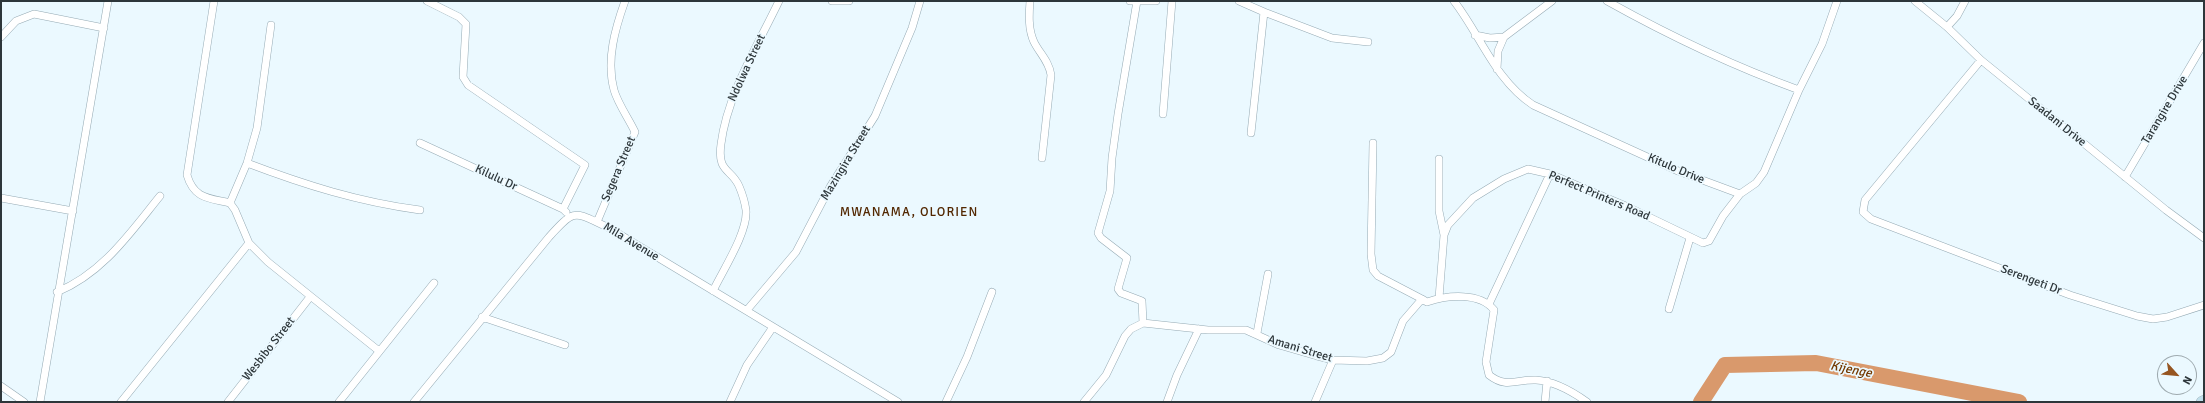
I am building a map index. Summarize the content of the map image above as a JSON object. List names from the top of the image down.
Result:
{
  "streets": {
    "street": [
      "Ndolwa Street",
      "Tarangire Drive",
      "Saadani Drive",
      "Mazingira Street",
      "Segera Street",
      "Kitulo Drive",
      "Kilulu Dr",
      "Perfect Printers Road",
      "Mila Avenue",
      "Serengeti Dr",
      "Wesbibo Street",
      "Amani Street"
    ]
  },
  "crossings": [
    ["Ndolwa Street", "Mila Avenue"],
    ["Tarangire Drive", "Saadani Drive"],
    ["Saadani Drive", "Serengeti Dr"],
    ["Mazingira Street", "Mila Avenue"],
    ["Segera Street", "Mila Avenue"],
    ["Kitulo Drive", "Perfect Printers Road"],
    ["Kilulu Dr", "Mila Avenue"]
  ],
  "districts": ["MWANAMA, OLORIEN"],
  "water": ["Kijenge"],
  "north": "bottom right"
}
